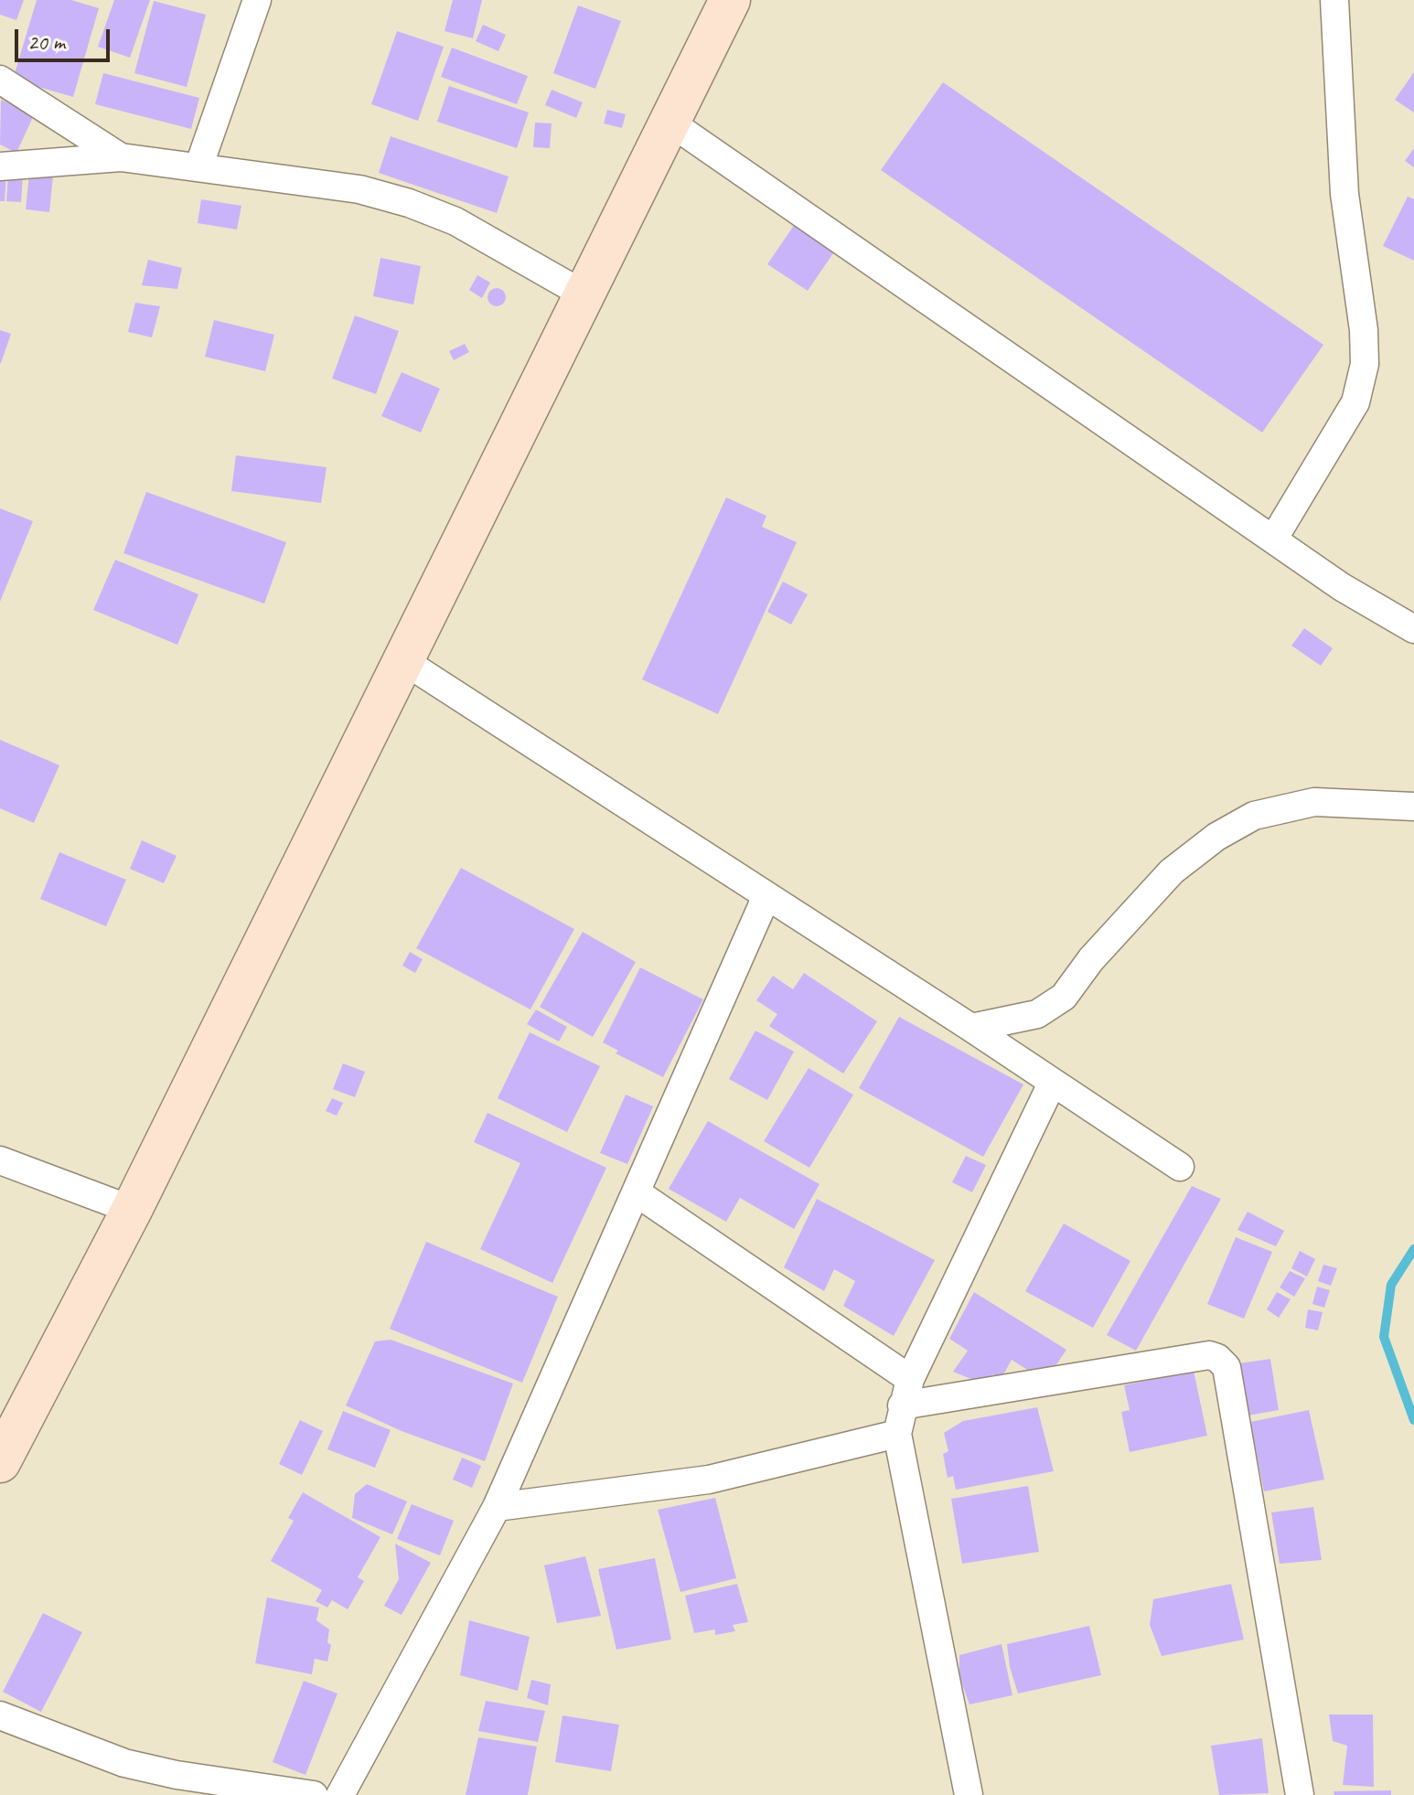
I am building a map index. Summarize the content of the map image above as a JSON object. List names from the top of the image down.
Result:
{
  "scale_bar": "20 m"
}
